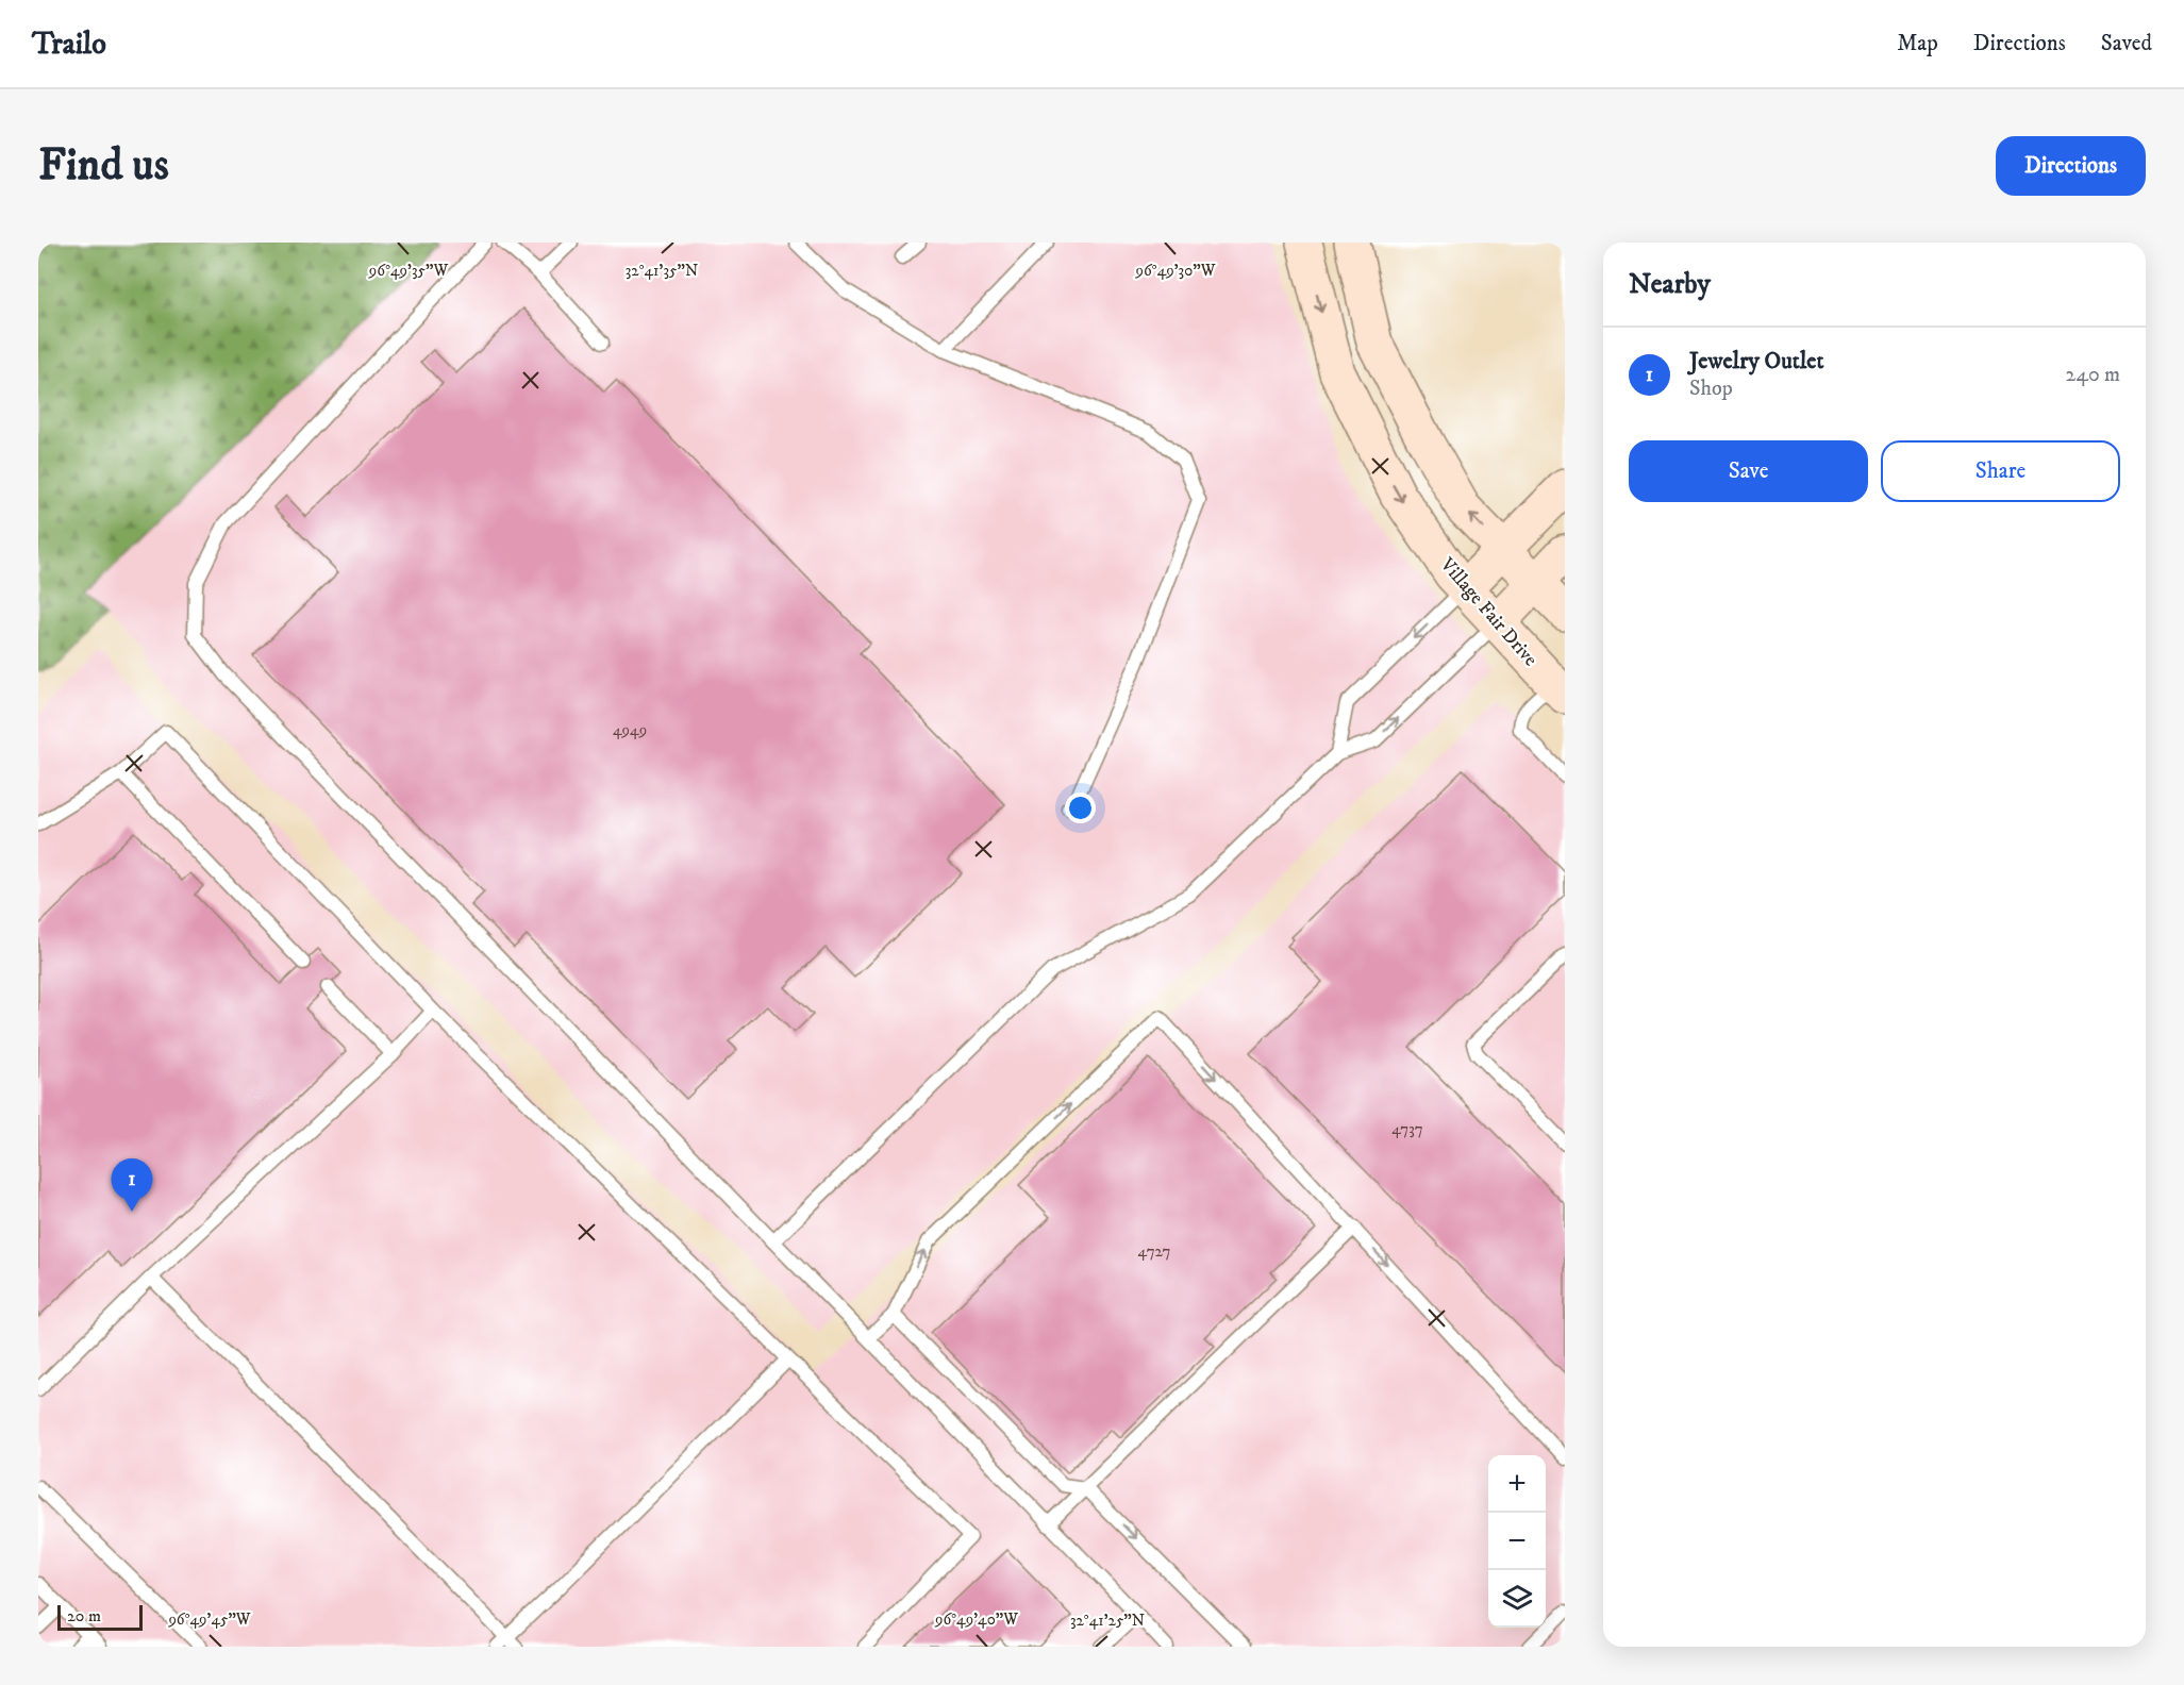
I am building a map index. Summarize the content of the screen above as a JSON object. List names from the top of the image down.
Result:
{
  "streets": {
    "street": ["Village Fair Drive"]
  },
  "house_numbers": ["4949", "4737", "4727"],
  "scale_bar": "20 m",
  "page": {
    "header": "Trailo",
    "nav": ["Map", "Directions", "Saved"],
    "buttons": [
      "Directions",
      ["Save", "Share"]
    ],
    "title": "Find us",
    "heading": "Nearby",
    "list": [
      {
        "mark": "1",
        "name": "Jewelry Outlet",
        "note": "Shop",
        "value": "240 m"
      }
    ],
    "pins": "1",
    "map_buttons": ["+", "−"],
    "scale": "20 m"
  },
  "coordinates": [
    "32°41'35\"N",
    "96°49'30\"W",
    "96°49'35\"W",
    "96°49'45\"W",
    "96°49'40\"W",
    "32°41'25\"N"
  ]
}
